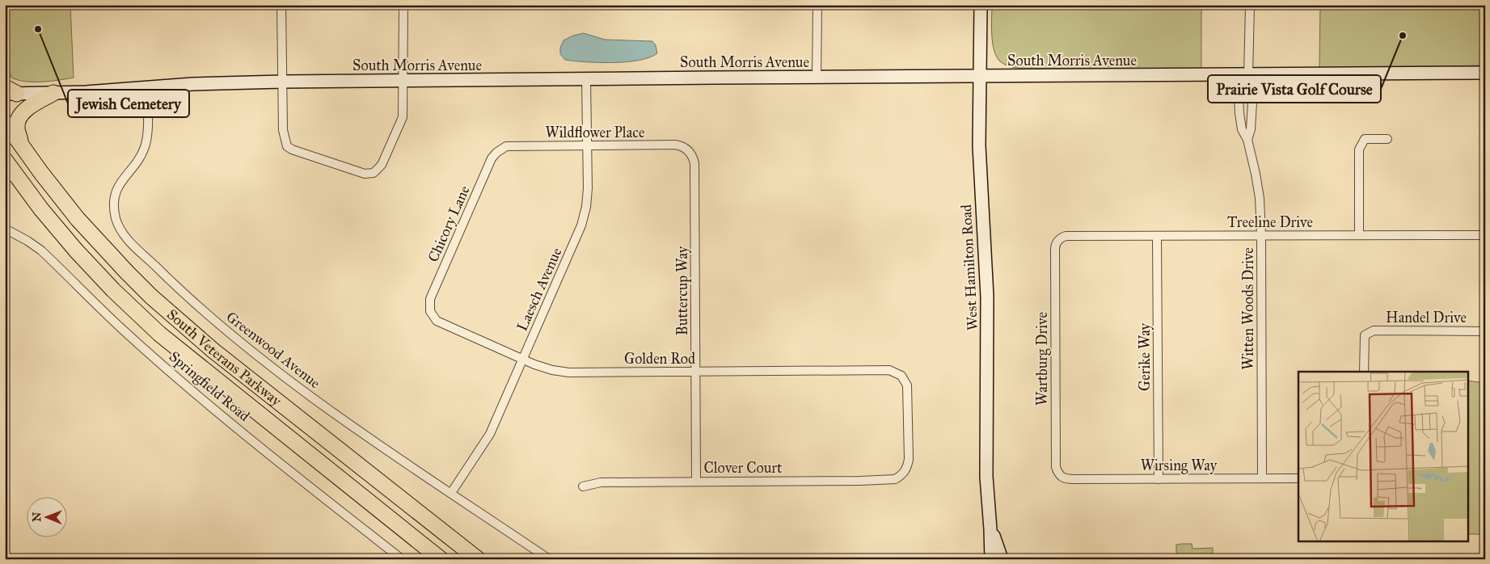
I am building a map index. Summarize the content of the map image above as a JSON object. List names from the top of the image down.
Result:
{
  "streets": {
    "highway": ["South Veterans Parkway"],
    "street": [
      "South Morris Avenue",
      "Wildflower Place",
      "Treeline Drive",
      "Chicory Lane",
      "West Hamilton Road",
      "Laesch Avenue",
      "Buttercup Way",
      "Witten Woods Drive",
      "Handel Drive",
      "Greenwood Avenue",
      "Gerike Way",
      "Golden Rod",
      "Wartburg Drive",
      "Springfield Road",
      "Wirsing Way",
      "Clover Court"
    ]
  },
  "crossings": [
    ["South Morris Avenue", "West Hamilton Road"],
    ["South Morris Avenue", "Laesch Avenue"],
    ["South Morris Avenue", "Witten Woods Drive"],
    ["South Morris Avenue", "Greenwood Avenue"],
    ["Wildflower Place", "Chicory Lane"],
    ["Wildflower Place", "Laesch Avenue"],
    ["Wildflower Place", "Buttercup Way"],
    ["Treeline Drive", "Witten Woods Drive"],
    ["Treeline Drive", "Gerike Way"],
    ["Treeline Drive", "Wartburg Drive"],
    ["Chicory Lane", "Golden Rod"],
    ["Laesch Avenue", "Greenwood Avenue"],
    ["Laesch Avenue", "Golden Rod"],
    ["Buttercup Way", "Golden Rod"],
    ["Buttercup Way", "Clover Court"],
    ["Witten Woods Drive", "Wirsing Way"],
    ["Gerike Way", "Wirsing Way"],
    ["Golden Rod", "Clover Court"],
    ["Wartburg Drive", "Wirsing Way"]
  ],
  "places": ["Jewish Cemetery", "Prairie Vista Golf Course"],
  "north": "left"
}
